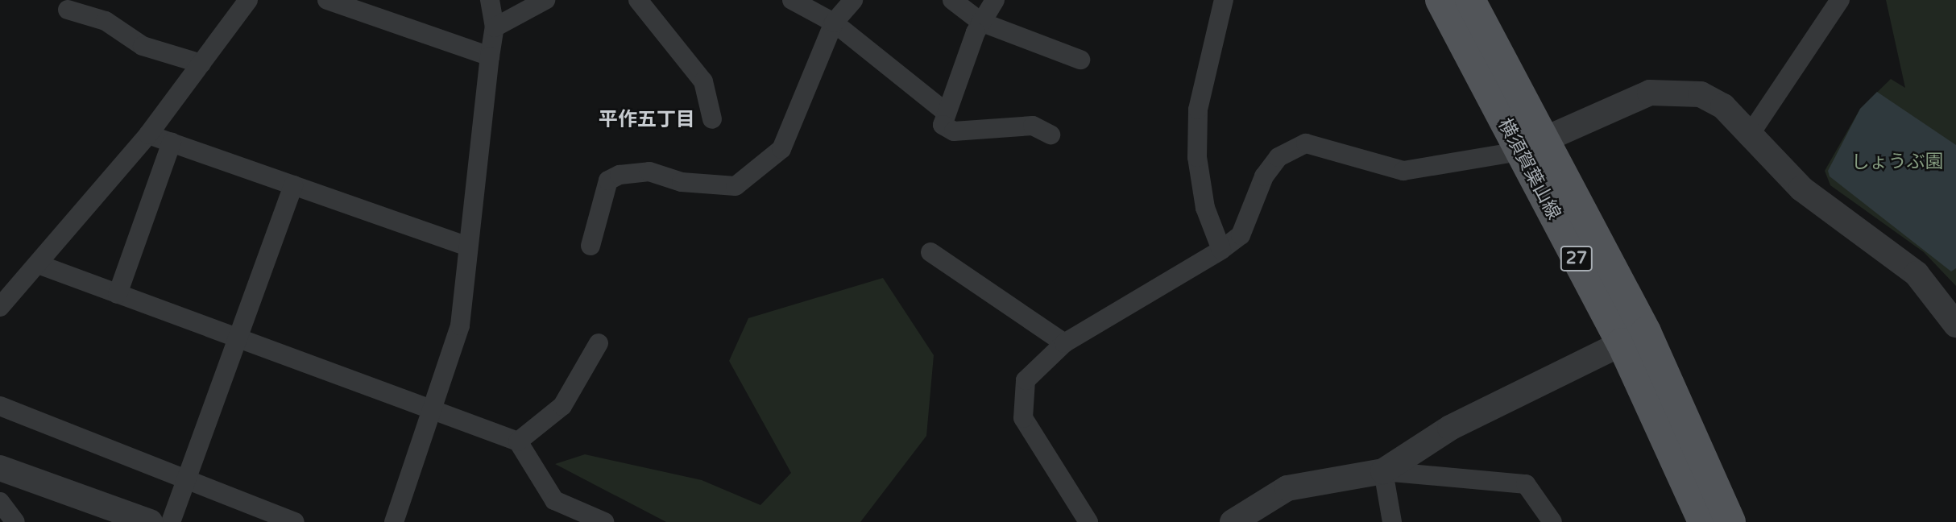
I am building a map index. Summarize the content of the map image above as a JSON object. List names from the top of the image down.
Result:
{
  "streets": {
    "main road": ["横須賀葉山線", "27"]
  },
  "districts": ["平作五丁目"],
  "parks": ["しょうぶ園"]
}
